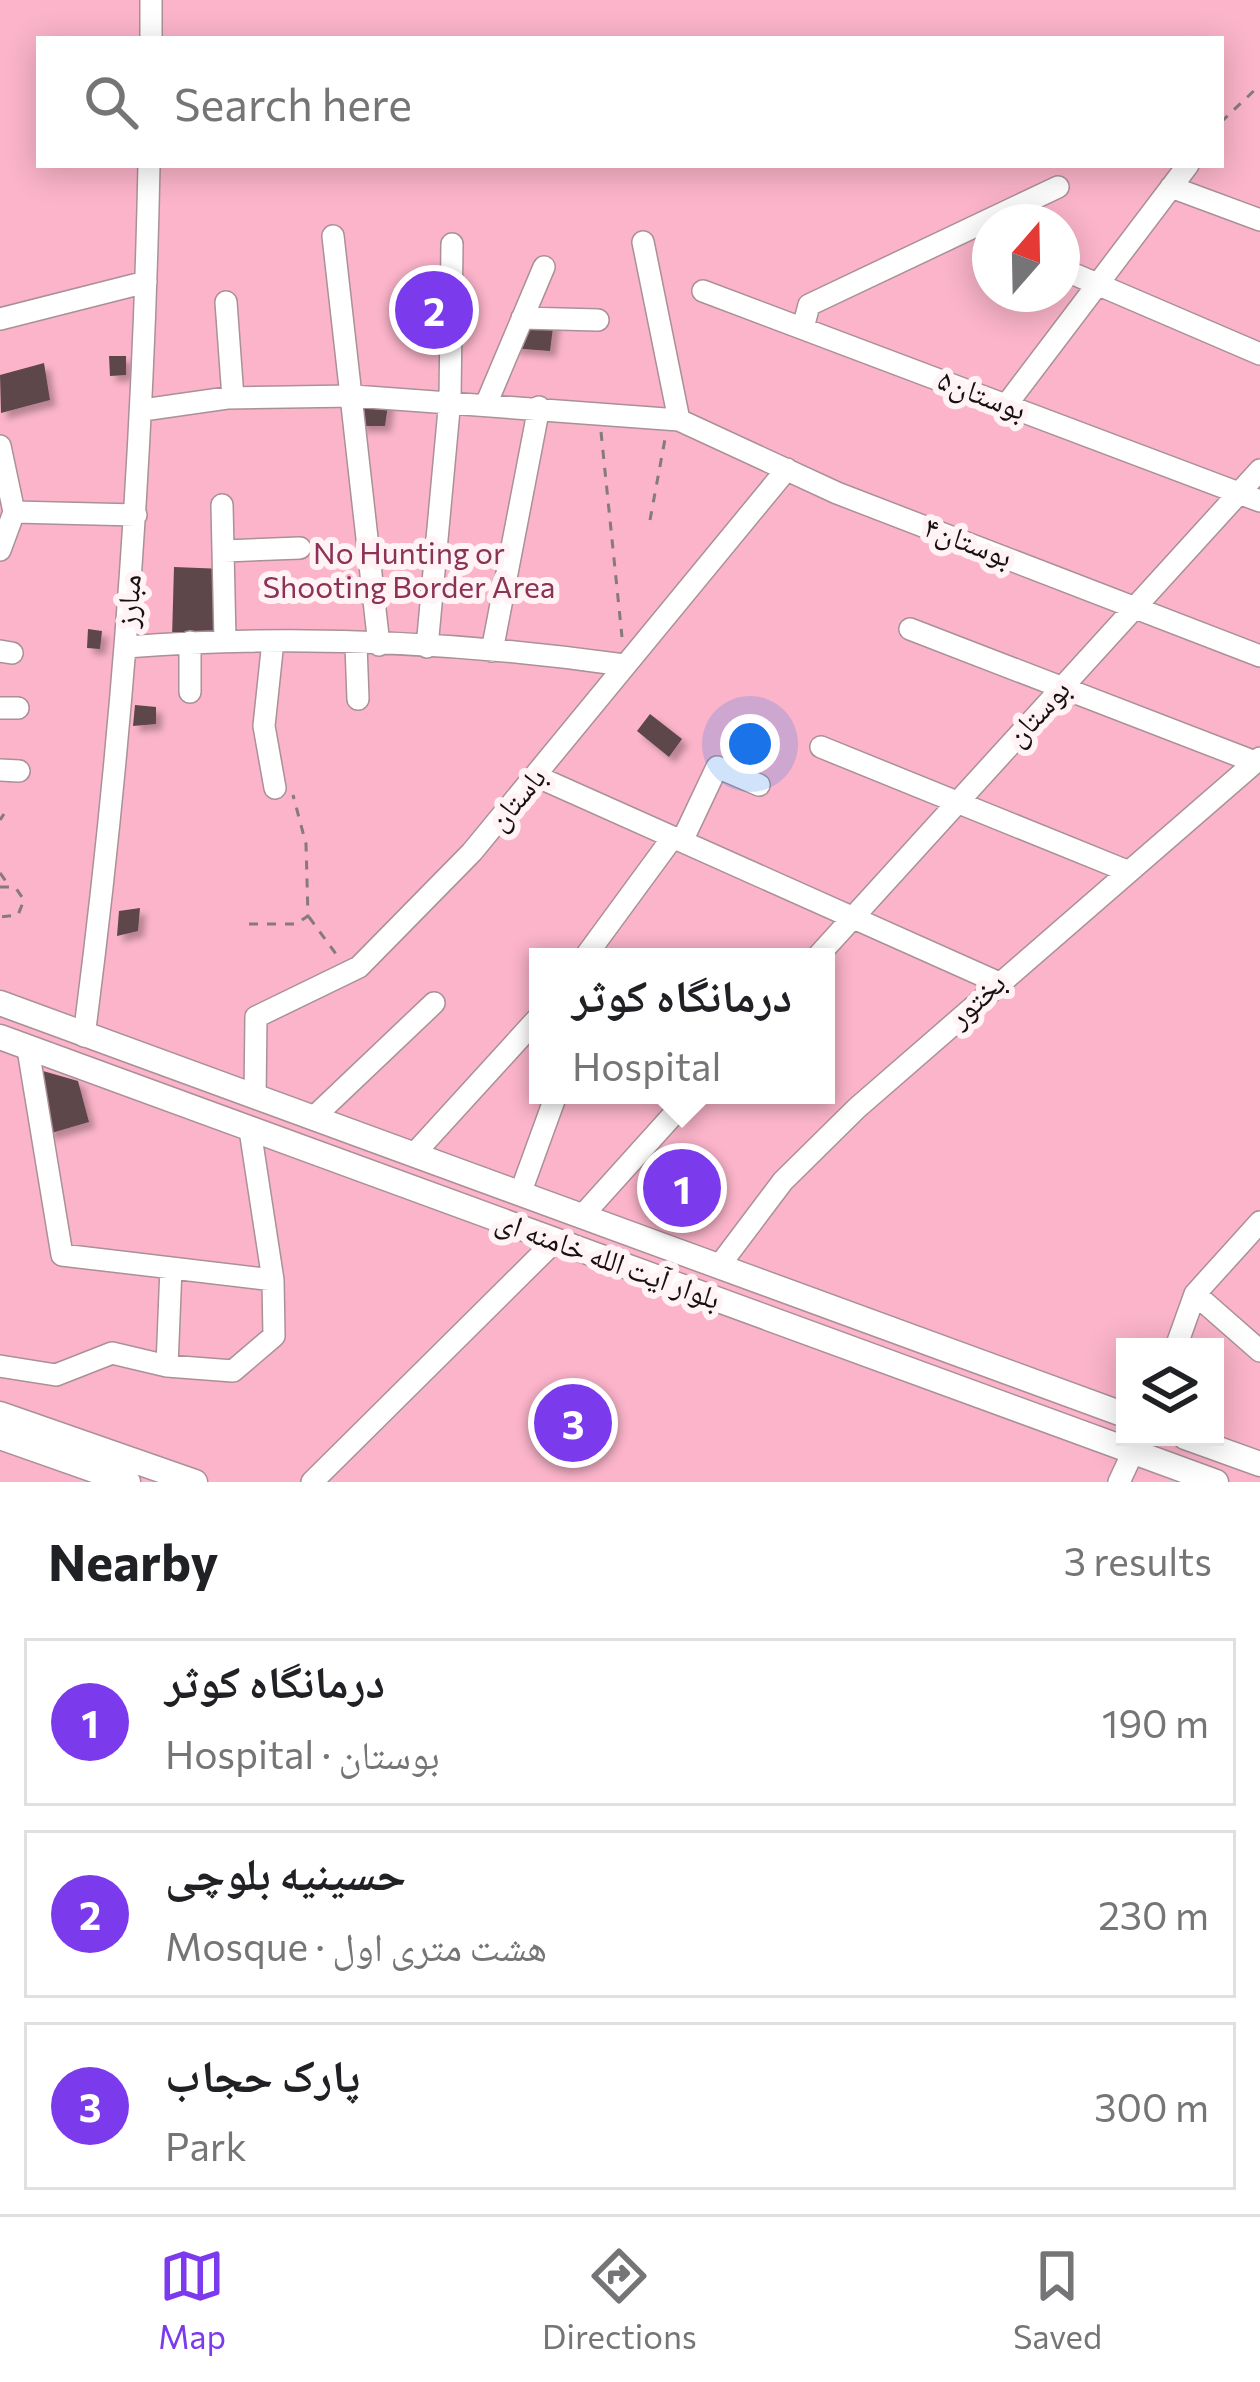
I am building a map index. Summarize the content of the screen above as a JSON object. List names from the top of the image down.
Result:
{
  "streets": {
    "main road": ["بلوار آیت الله خامنه ای"],
    "street": [
      "بوستان۵",
      "بوستان۴",
      "مبارز",
      "بوستان",
      "باستان",
      "بختور"
    ]
  },
  "crossings": [
    ["بوستان۵", "بوستان"],
    ["بوستان۴", "مبارز"],
    ["بوستان۴", "بوستان"],
    ["بوستان۴", "باستان"],
    ["مبارز", "بلوار آیت الله خامنه ای"],
    ["باستان", "بلوار آیت الله خامنه ای"],
    ["بختور", "بلوار آیت الله خامنه ای"]
  ],
  "parks": ["No Hunting or Shooting Border Area"],
  "north": "top",
  "page": {
    "search": "Search here",
    "pins": ["2", "1", "3"],
    "popup": ["درمانگاه کوثر", "Hospital"],
    "heading": ["Nearby", "3 results"],
    "list": [
      {
        "mark": "1",
        "name": "درمانگاه کوثر",
        "note": "Hospital · بوستان",
        "value": "190 m"
      },
      {
        "mark": "2",
        "name": "حسینیه بلوچی",
        "note": "Mosque · هشت متری اول",
        "value": "230 m"
      },
      {
        "mark": "3",
        "name": "پارک حجاب",
        "note": "Park",
        "value": "300 m"
      }
    ],
    "nav": ["Map", "Directions", "Saved"]
  }
}
